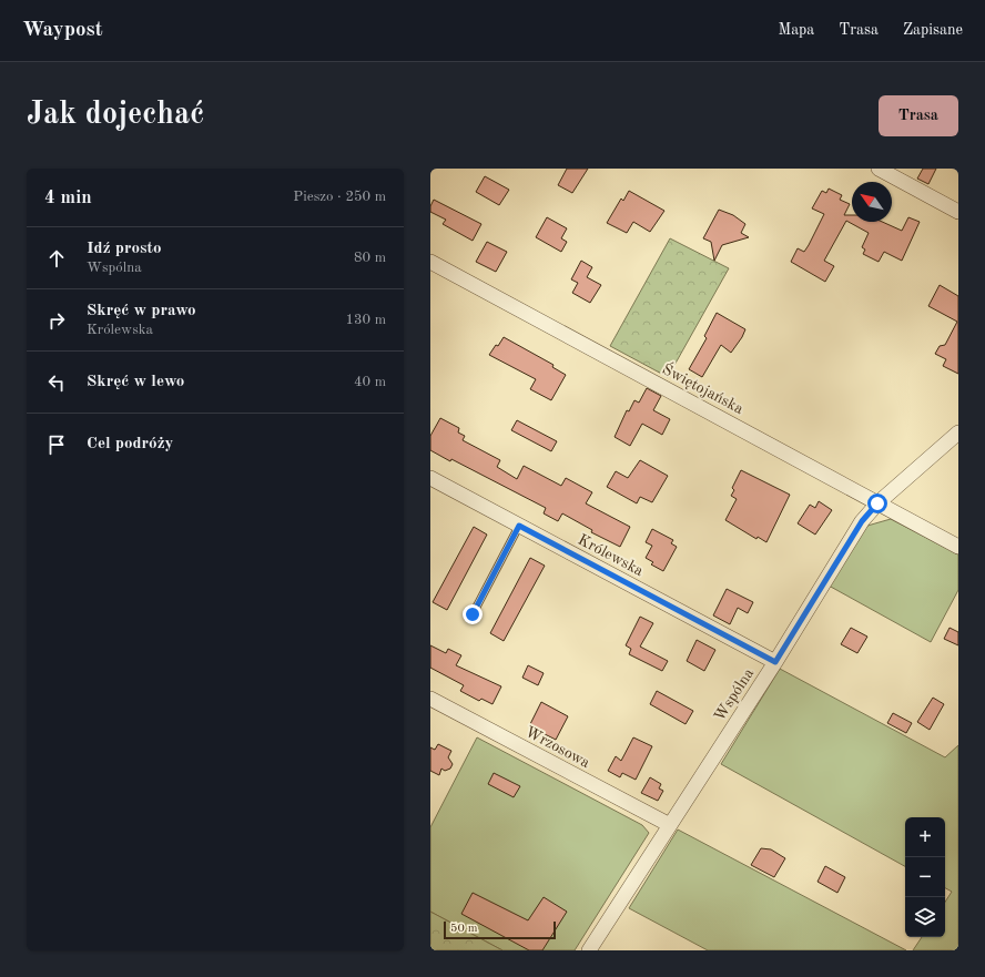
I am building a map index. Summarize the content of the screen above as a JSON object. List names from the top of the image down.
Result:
{
  "streets": {
    "street": [
      "Świętojańska",
      "Królewska",
      "Wspólna",
      "Wrzosowa"
    ]
  },
  "crossings": [
    ["Świętojańska", "Wspólna"],
    ["Królewska", "Wspólna"],
    ["Wspólna", "Wrzosowa"]
  ],
  "scale_bar": "50 m",
  "north": "top left",
  "page": {
    "header": "Waypost",
    "nav": ["Mapa", "Trasa", "Zapisane"],
    "buttons": "Trasa",
    "title": "Jak dojechać",
    "heading": ["4 min", "Pieszo · 250 m"],
    "list": [
      ["Idź prosto", "Wspólna", "80 m"],
      ["Skręć w prawo", "Królewska", "130 m"],
      ["Skręć w lewo", "40 m"],
      "Cel podróży"
    ],
    "map_buttons": ["+", "−"],
    "scale": "50 m"
  }
}
